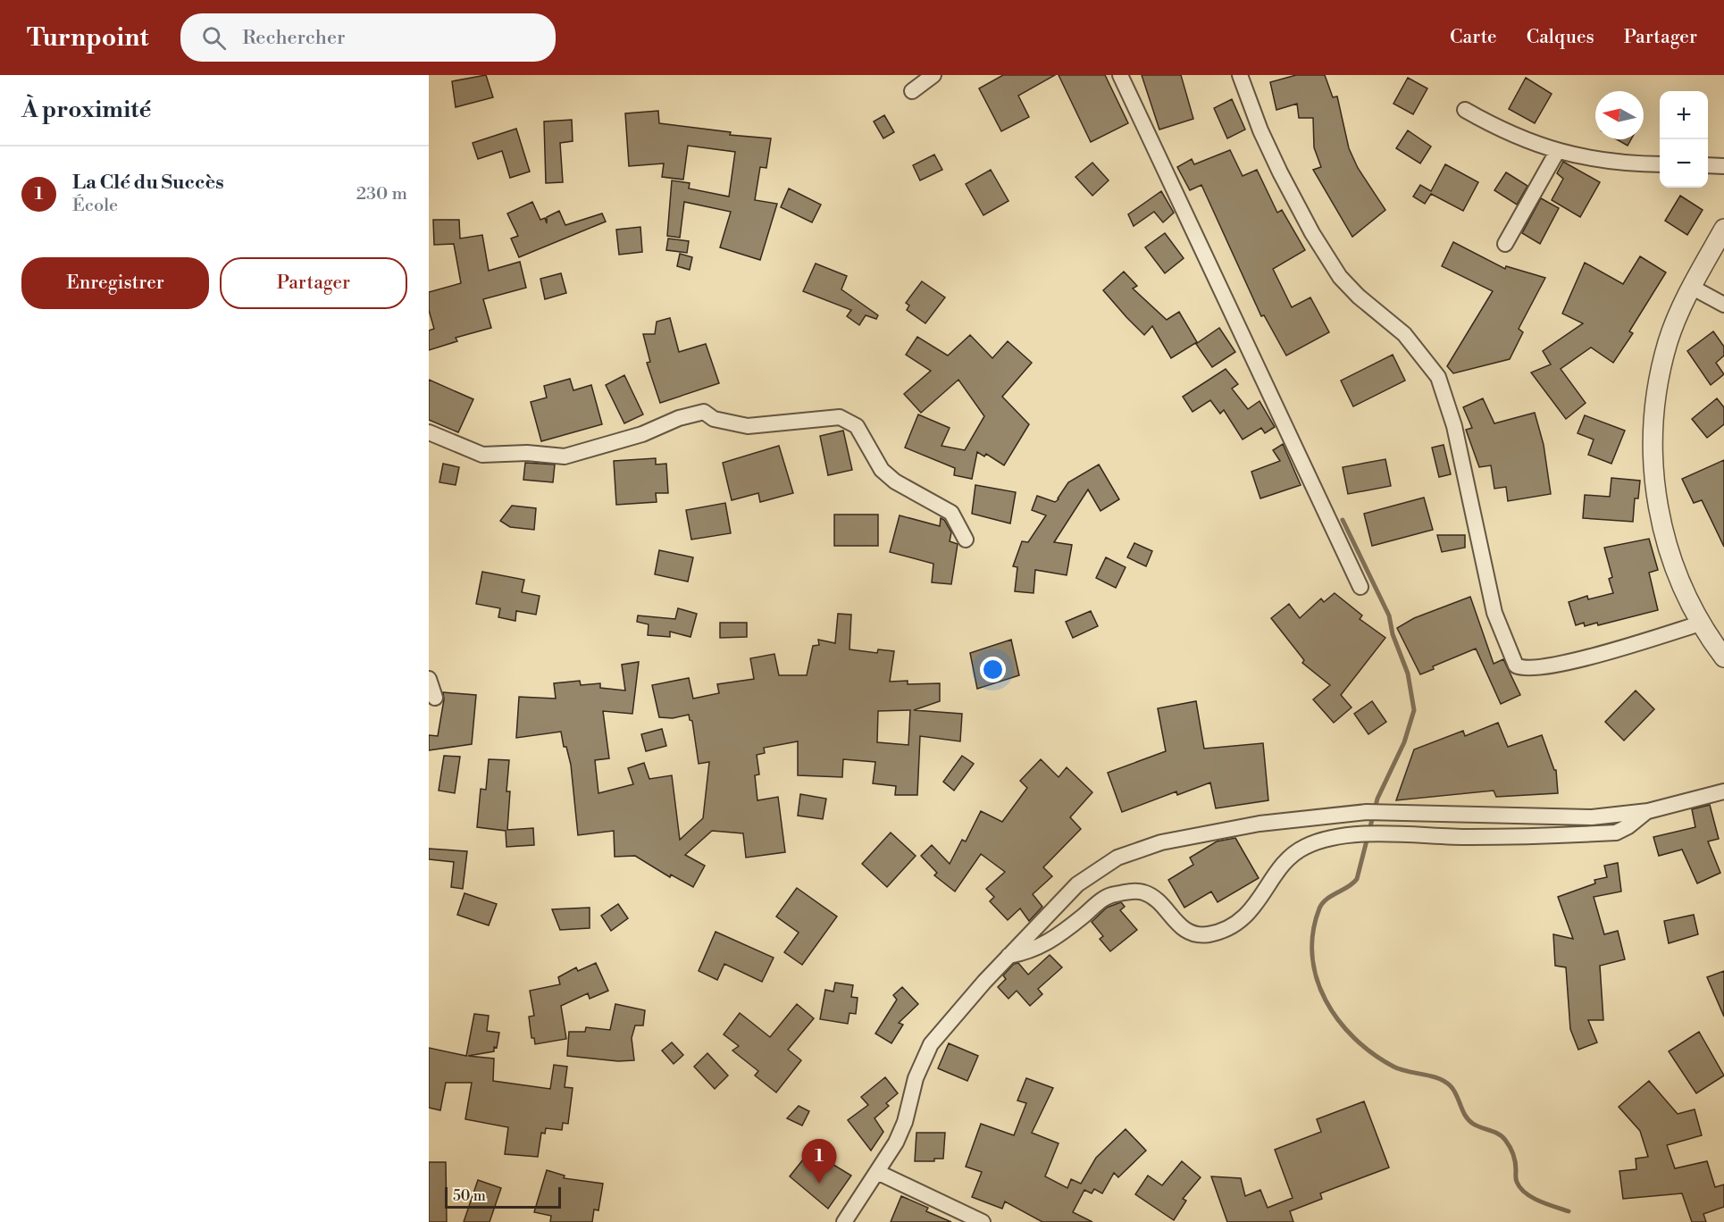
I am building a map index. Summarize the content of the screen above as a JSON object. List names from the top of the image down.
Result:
{
  "scale_bar": "50 m",
  "north": "left",
  "page": {
    "header": "Turnpoint",
    "search": "Rechercher",
    "nav": ["Carte", "Calques", "Partager"],
    "heading": "À proximité",
    "map_buttons": ["+", "−"],
    "list": [
      {
        "mark": "1",
        "name": "La Clé du Succès",
        "note": "École",
        "value": "230 m"
      }
    ],
    "buttons": ["Enregistrer", "Partager"],
    "pins": "1",
    "scale": "50 m"
  }
}
